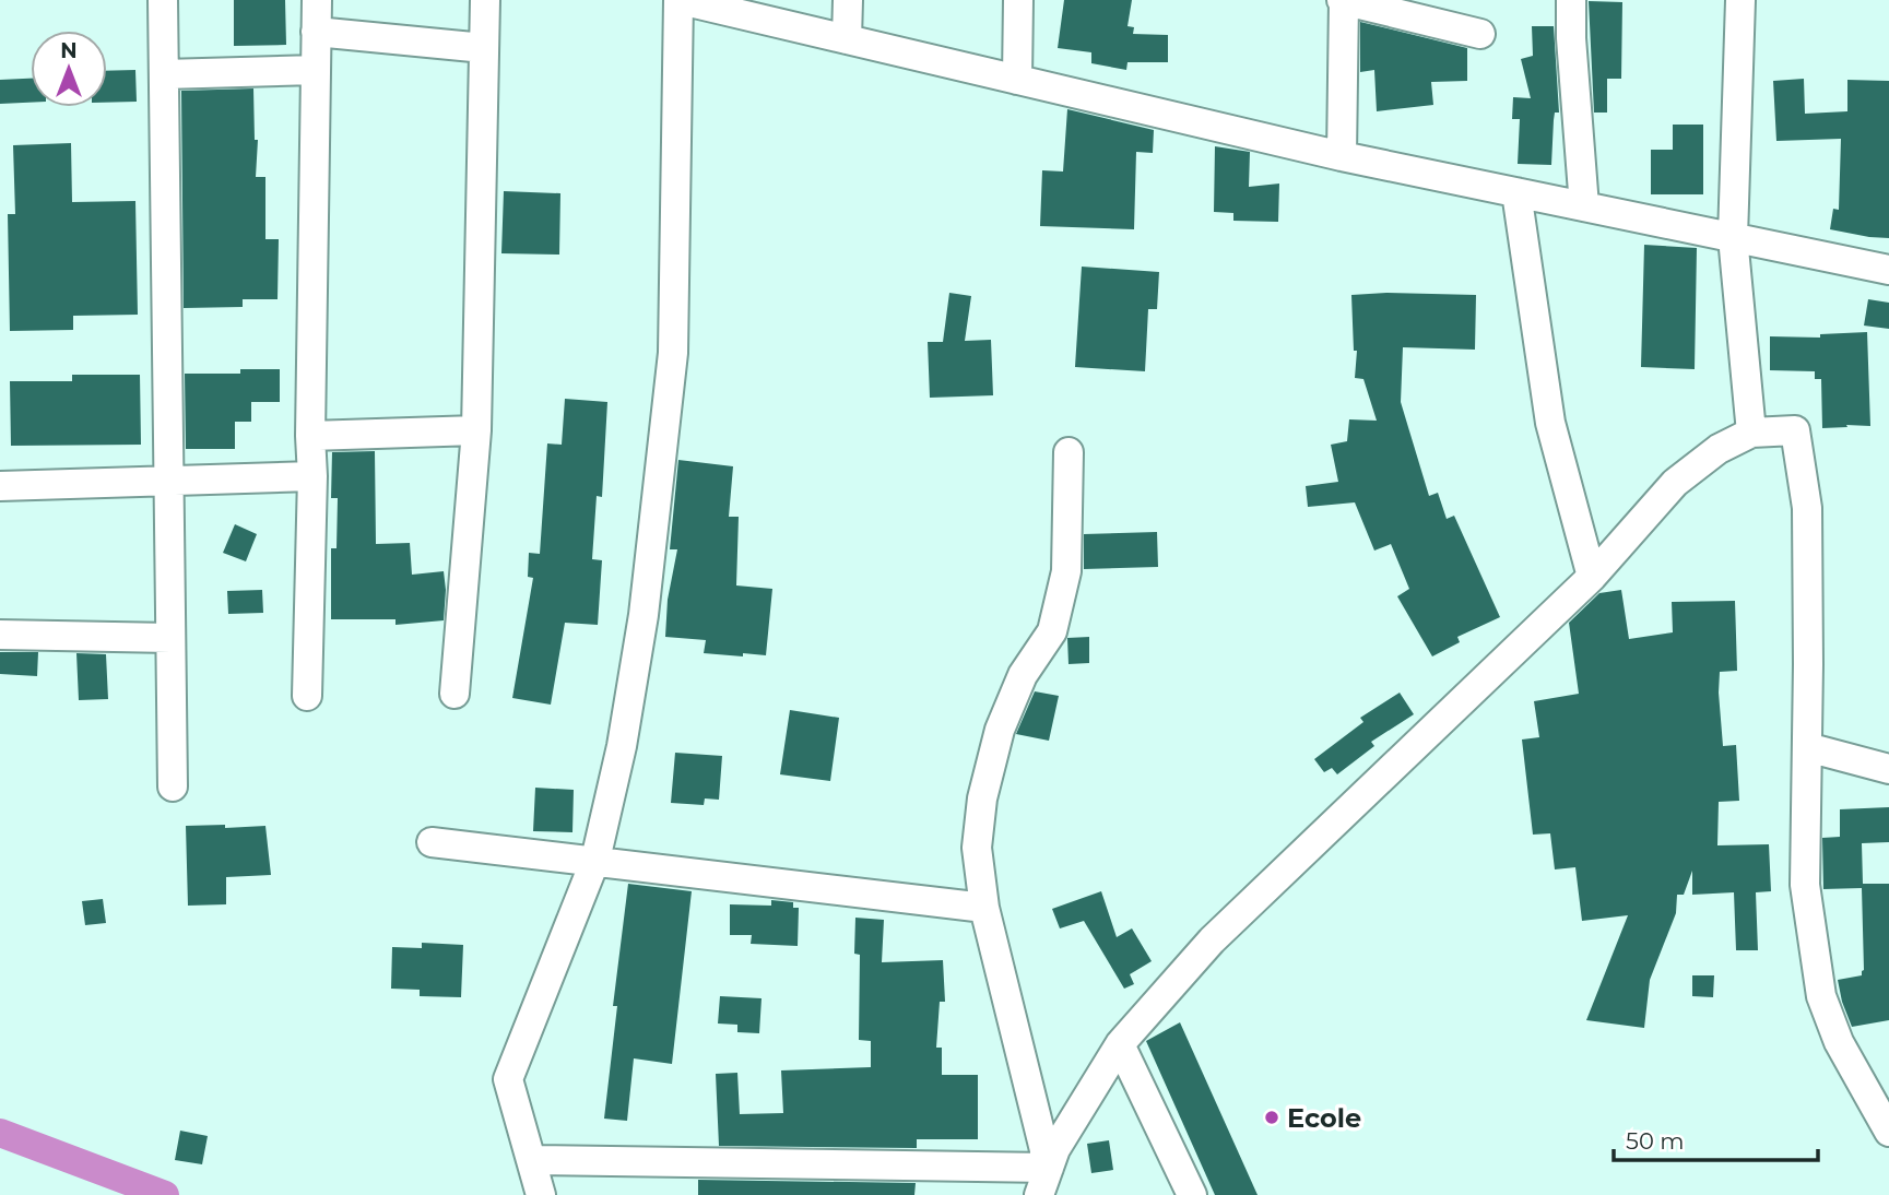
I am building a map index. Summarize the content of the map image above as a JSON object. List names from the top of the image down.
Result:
{
  "places": ["Ecole"],
  "scale_bar": "50 m",
  "north": "top"
}
